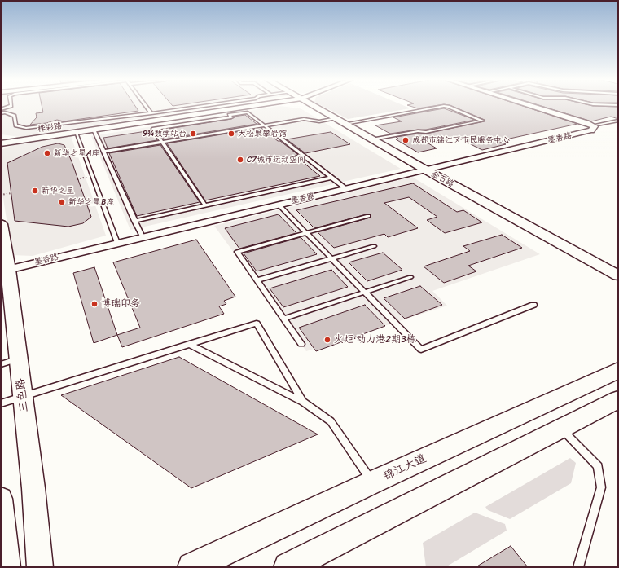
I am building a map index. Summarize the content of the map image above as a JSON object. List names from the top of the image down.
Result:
{
  "streets": {
    "main road": ["锦江大道"],
    "street": [
      "桦彩路",
      "墨香路",
      "金石路",
      "三色路"
    ]
  },
  "crossings": [
    ["墨香路", "金石路"],
    ["墨香路", "三色路"]
  ],
  "places": [
    "9¾数学站台",
    "大松果攀岩馆",
    "成都市锦江区市民服务中心",
    "新华之星A座",
    "C7城市运动空间",
    "新华之星",
    "新华之星B座",
    "博瑞印务",
    "火炬·动力港2期3栋"
  ]
}
